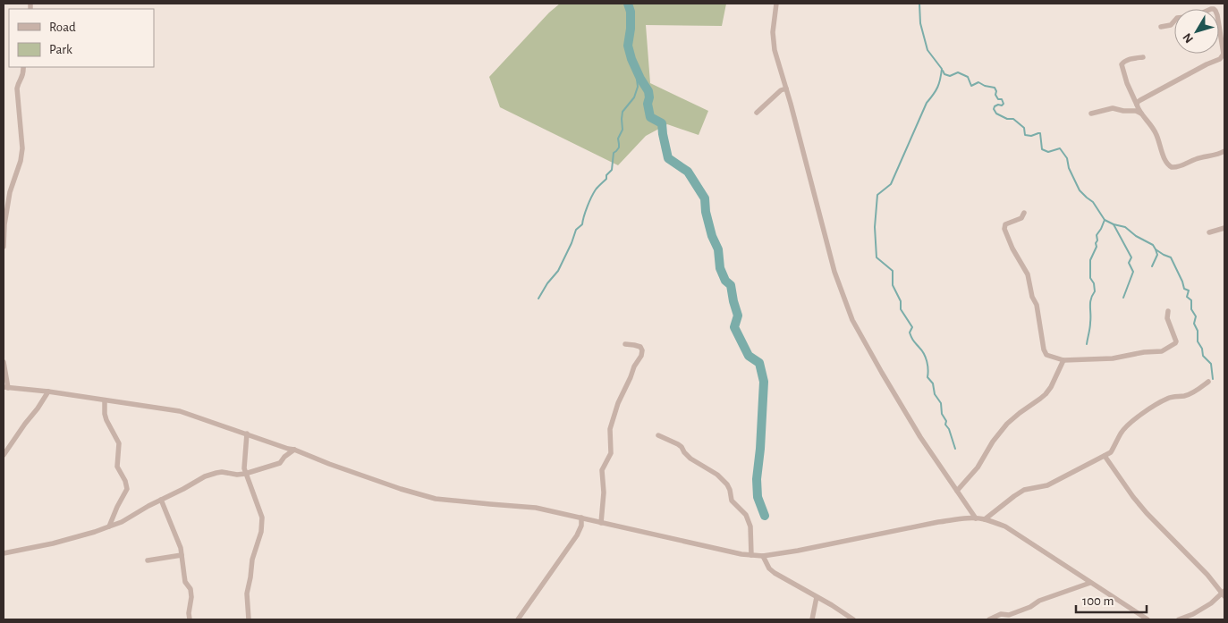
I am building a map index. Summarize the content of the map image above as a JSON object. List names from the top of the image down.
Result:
{
  "legend": ["Road", "Park"],
  "scale_bar": "100 m",
  "north": "bottom left"
}
